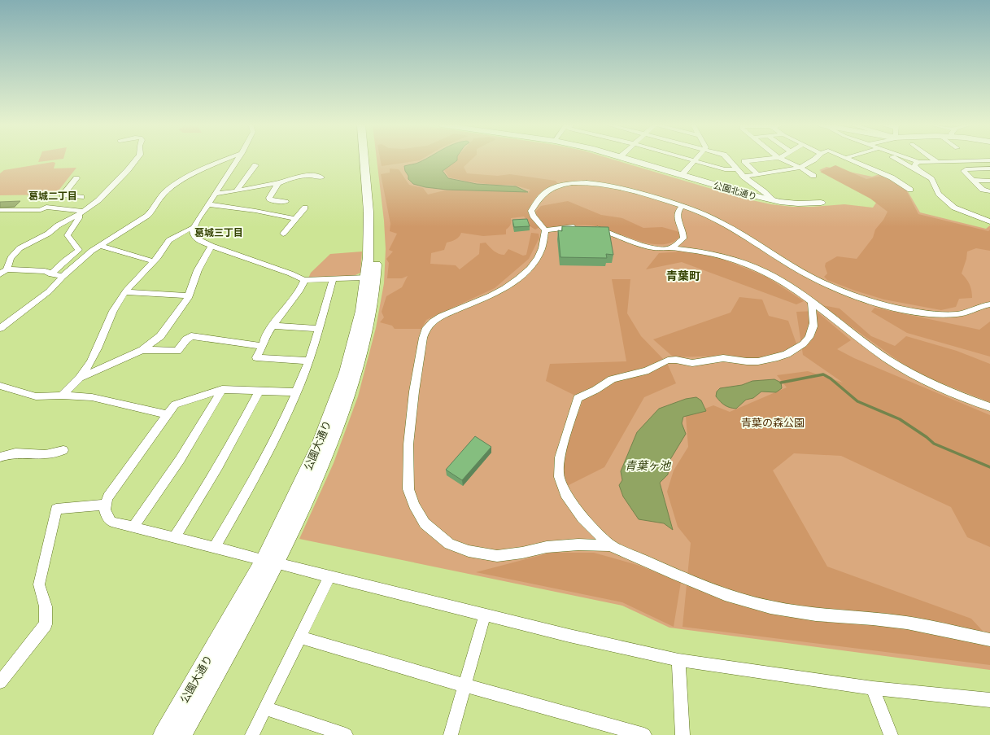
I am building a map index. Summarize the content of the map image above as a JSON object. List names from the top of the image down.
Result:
{
  "streets": {
    "street": ["公園北通り", "公園大通り"]
  },
  "districts": ["葛城二丁目", "葛城三丁目", "青葉町"],
  "water": ["青葉ヶ池"],
  "parks": ["青葉の森公園"]
}
